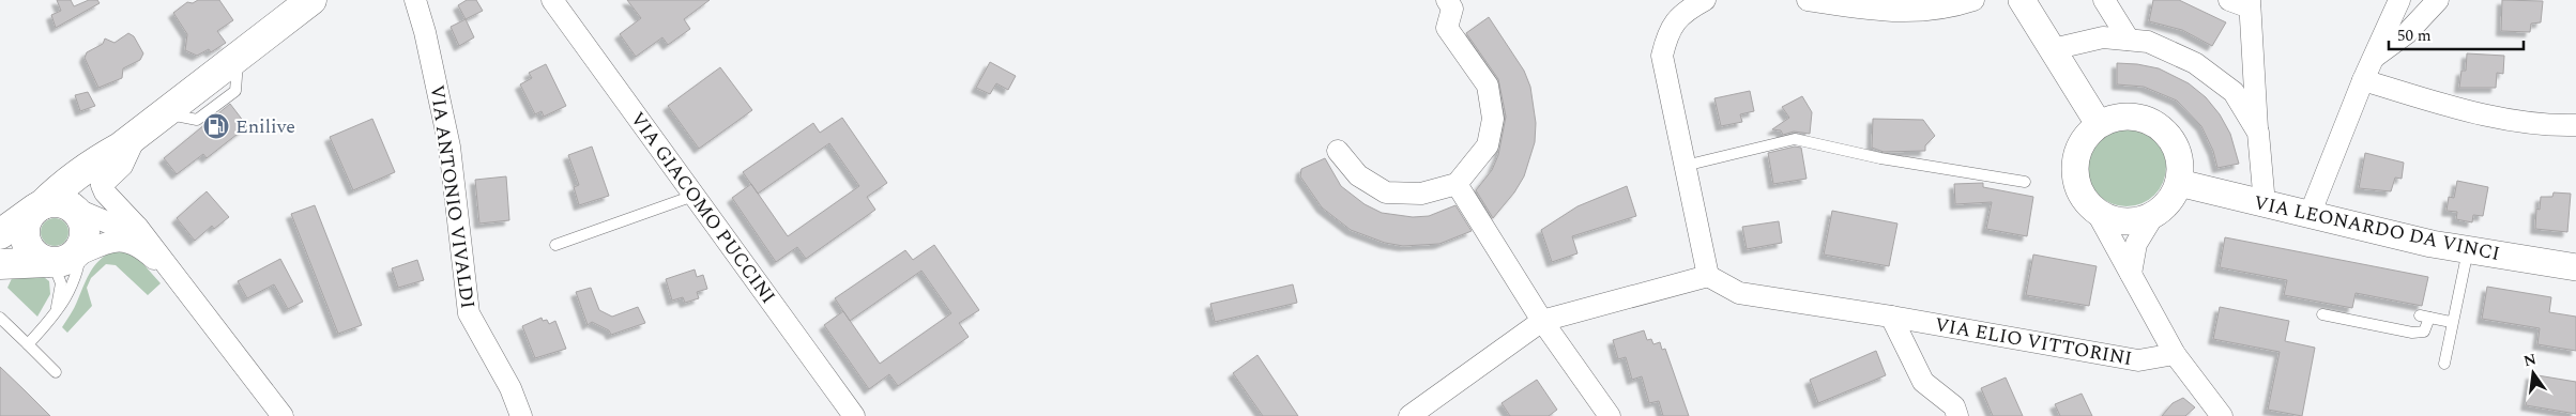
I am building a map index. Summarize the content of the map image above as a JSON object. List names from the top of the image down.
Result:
{
  "streets": {
    "street": [
      "VIA ANTONIO VIVALDI",
      "VIA GIACOMO PUCCINI",
      "VIA LEONARDO DA VINCI",
      "VIA ELIO VITTORINI"
    ]
  },
  "places": {
    "fuel station": ["Enilive"]
  },
  "scale_bar": "50 m",
  "north": "top"
}
